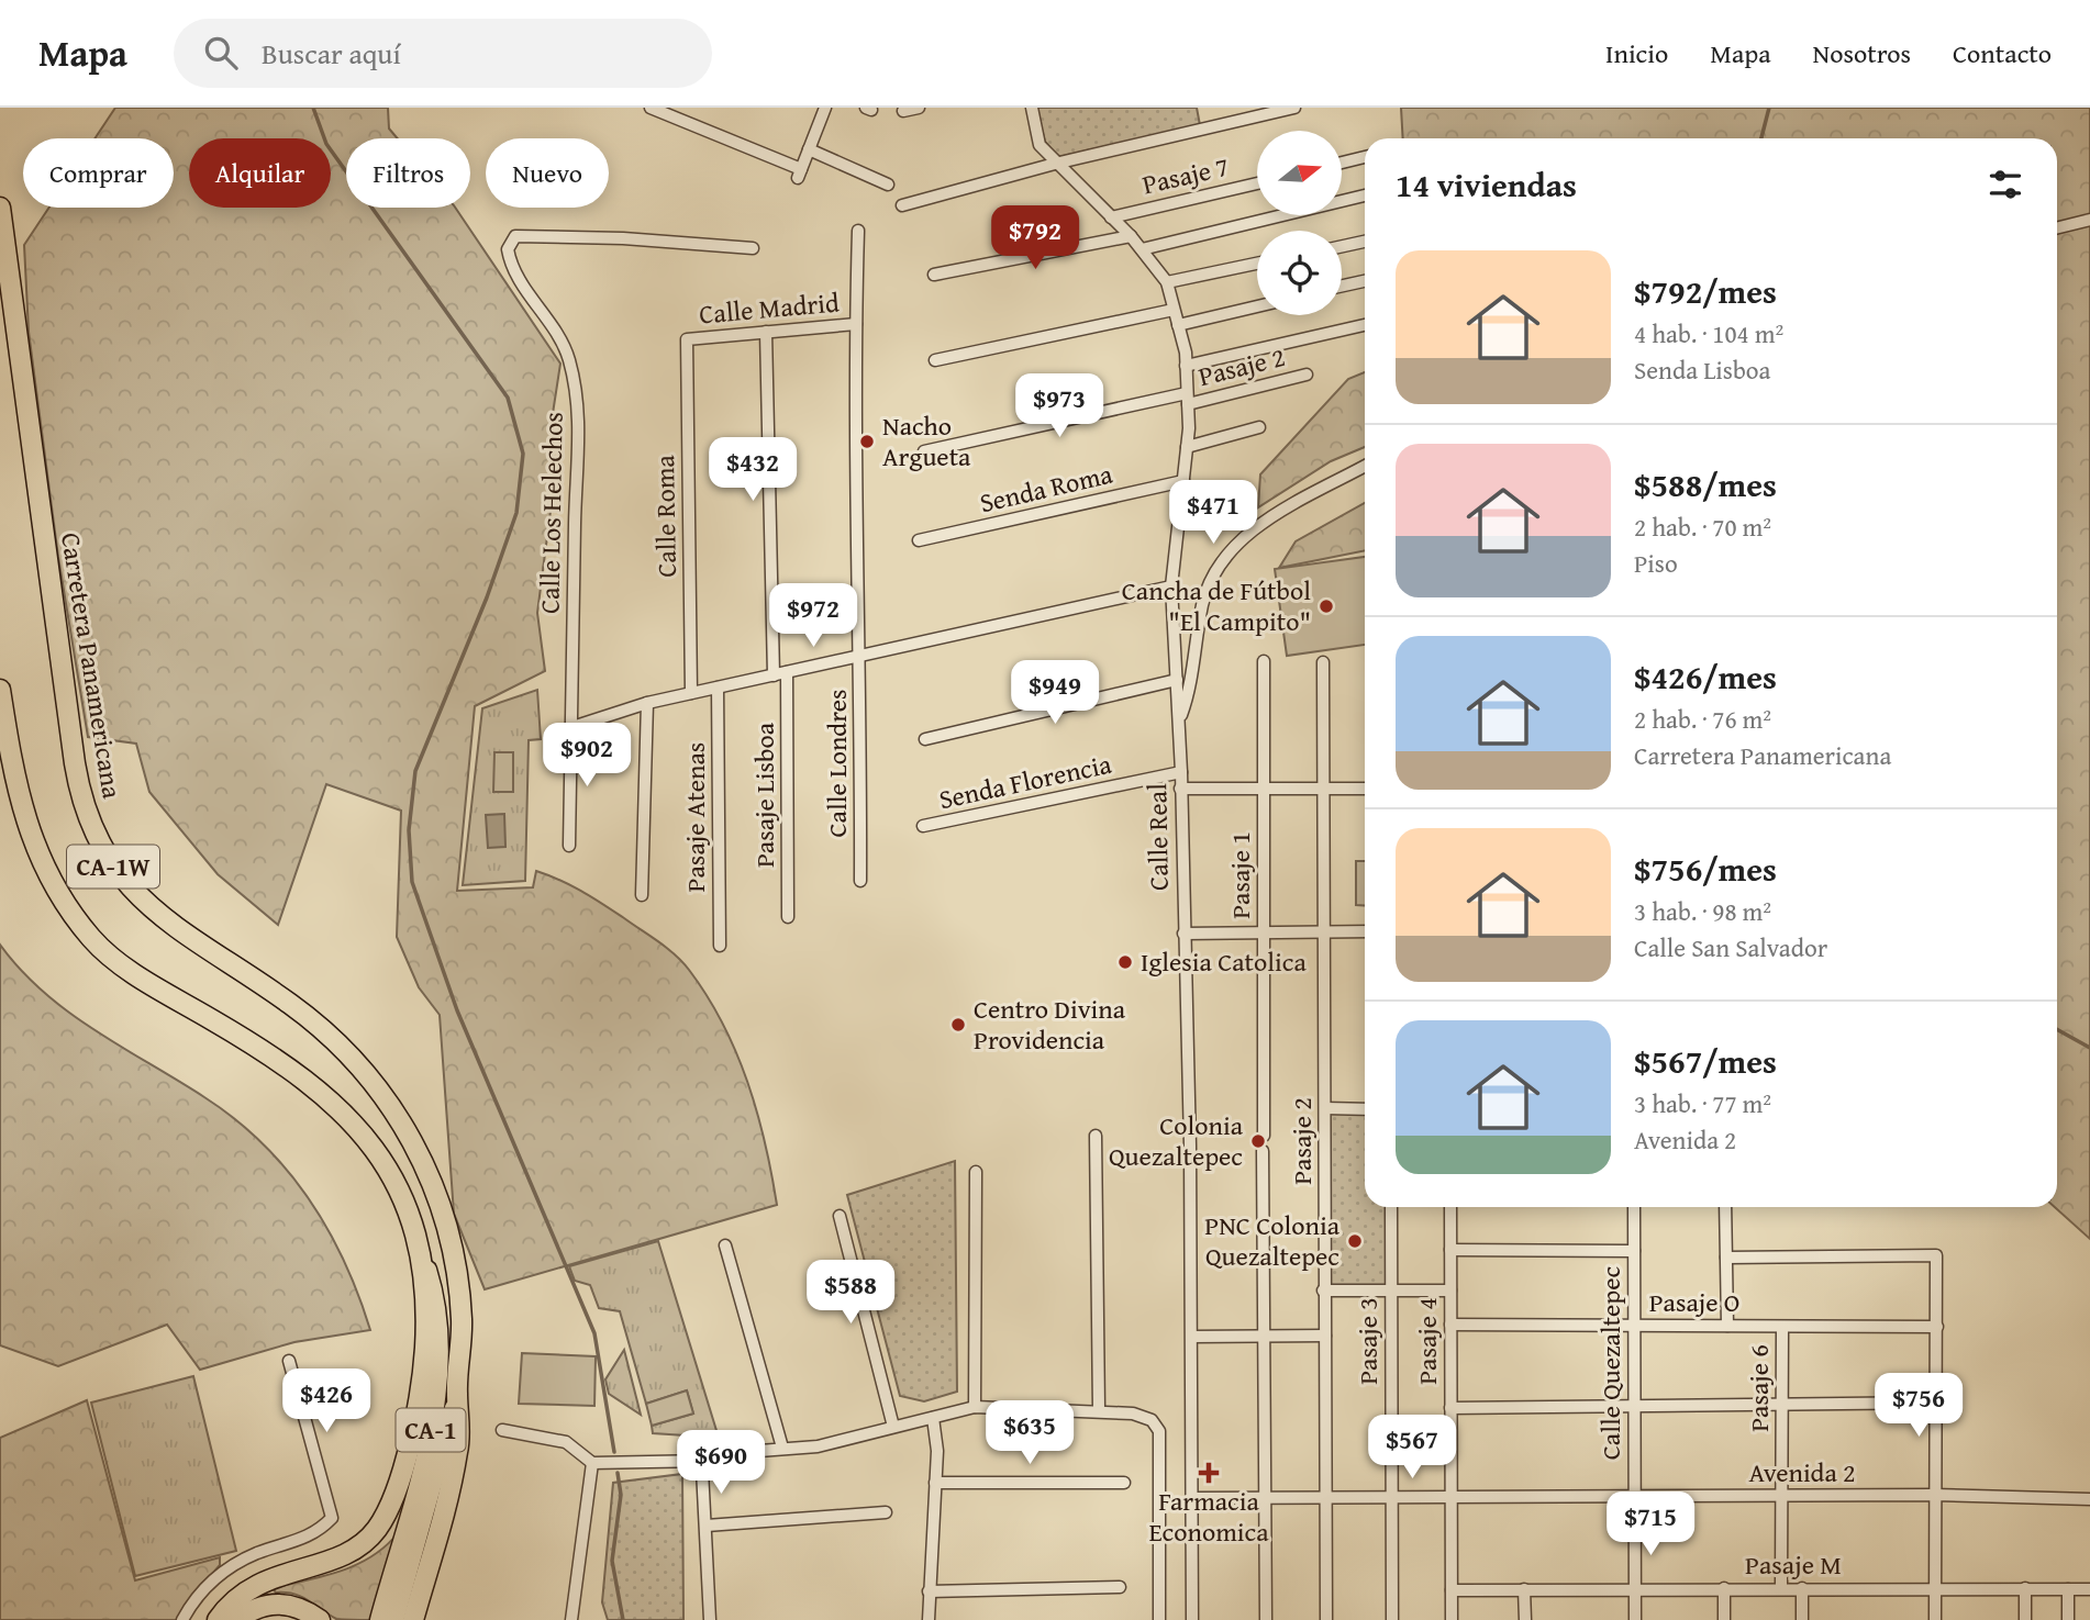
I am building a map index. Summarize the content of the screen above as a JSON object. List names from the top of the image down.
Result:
{
  "streets": {
    "highway": ["Carretera Panamericana", "CA-1W"],
    "main road": ["CA-1"],
    "street": [
      "Pasaje 7",
      "Calle Madrid",
      "Pasaje 2",
      "Senda Roma",
      "Calle Los Helechos",
      "Calle Roma",
      "Calle Londres",
      "Senda Florencia",
      "Pasaje Lisboa",
      "Pasaje Atenas",
      "Calle Real",
      "Pasaje 1",
      "Pasaje O",
      "Pasaje 3",
      "Pasaje 4",
      "Calle Quezaltepec",
      "Pasaje 6",
      "Avenida 2",
      "Pasaje M"
    ]
  },
  "crossings": [
    ["Pasaje 7", "Calle Real"],
    ["Calle Madrid", "Calle Roma"],
    ["Calle Madrid", "Calle Londres"],
    ["Pasaje 2", "Calle Real"],
    ["Pasaje 2", "Avenida 2"],
    ["Senda Roma", "Calle Real"],
    ["Senda Florencia", "Calle Real"],
    ["Calle Real", "Avenida 2"],
    ["CA-1W", "CA-1"],
    ["Pasaje O", "Pasaje 4"],
    ["Pasaje O", "Calle Quezaltepec"],
    ["Pasaje O", "Pasaje 6"],
    ["Pasaje 3", "Avenida 2"],
    ["Pasaje 4", "Avenida 2"],
    ["Pasaje 4", "Pasaje M"],
    ["Calle Quezaltepec", "Avenida 2"],
    ["Calle Quezaltepec", "Pasaje M"],
    ["Pasaje 6", "Avenida 2"],
    ["Pasaje 6", "Pasaje M"]
  ],
  "places": {
    "other": [
      "Nacho Argueta",
      "Cancha de Fútbol \"El Campito\"",
      "Iglesia Catolica",
      "Centro Divina Providencia",
      "Colonia Quezaltepec",
      "PNC Colonia Quezaltepec"
    ],
    "health": ["Farmacia Economica"]
  },
  "north": "right",
  "page": {
    "header": "Mapa",
    "search": "Buscar aquí",
    "nav": [
      "Inicio",
      "Mapa",
      "Nosotros",
      "Contacto"
    ],
    "chip": [
      "Comprar",
      "Alquilar",
      "Filtros",
      "Nuevo"
    ],
    "heading": "14 viviendas",
    "price": [
      "$792",
      "$973",
      "$432",
      "$471",
      "$972",
      "$949",
      "$902",
      "$588",
      "$426",
      "$756",
      "$635",
      "$567",
      "$690",
      "$715"
    ],
    "list": [
      {
        "name": "$792/mes",
        "note": "4 hab. · 104 m² · Senda Lisboa"
      },
      {
        "name": "$588/mes",
        "note": "2 hab. · 70 m² · Piso"
      },
      {
        "name": "$426/mes",
        "note": "2 hab. · 76 m² · Carretera Panamericana"
      },
      {
        "name": "$756/mes",
        "note": "3 hab. · 98 m² · Calle San Salvador"
      },
      {
        "name": "$567/mes",
        "note": "3 hab. · 77 m² · Avenida 2"
      }
    ]
  }
}
